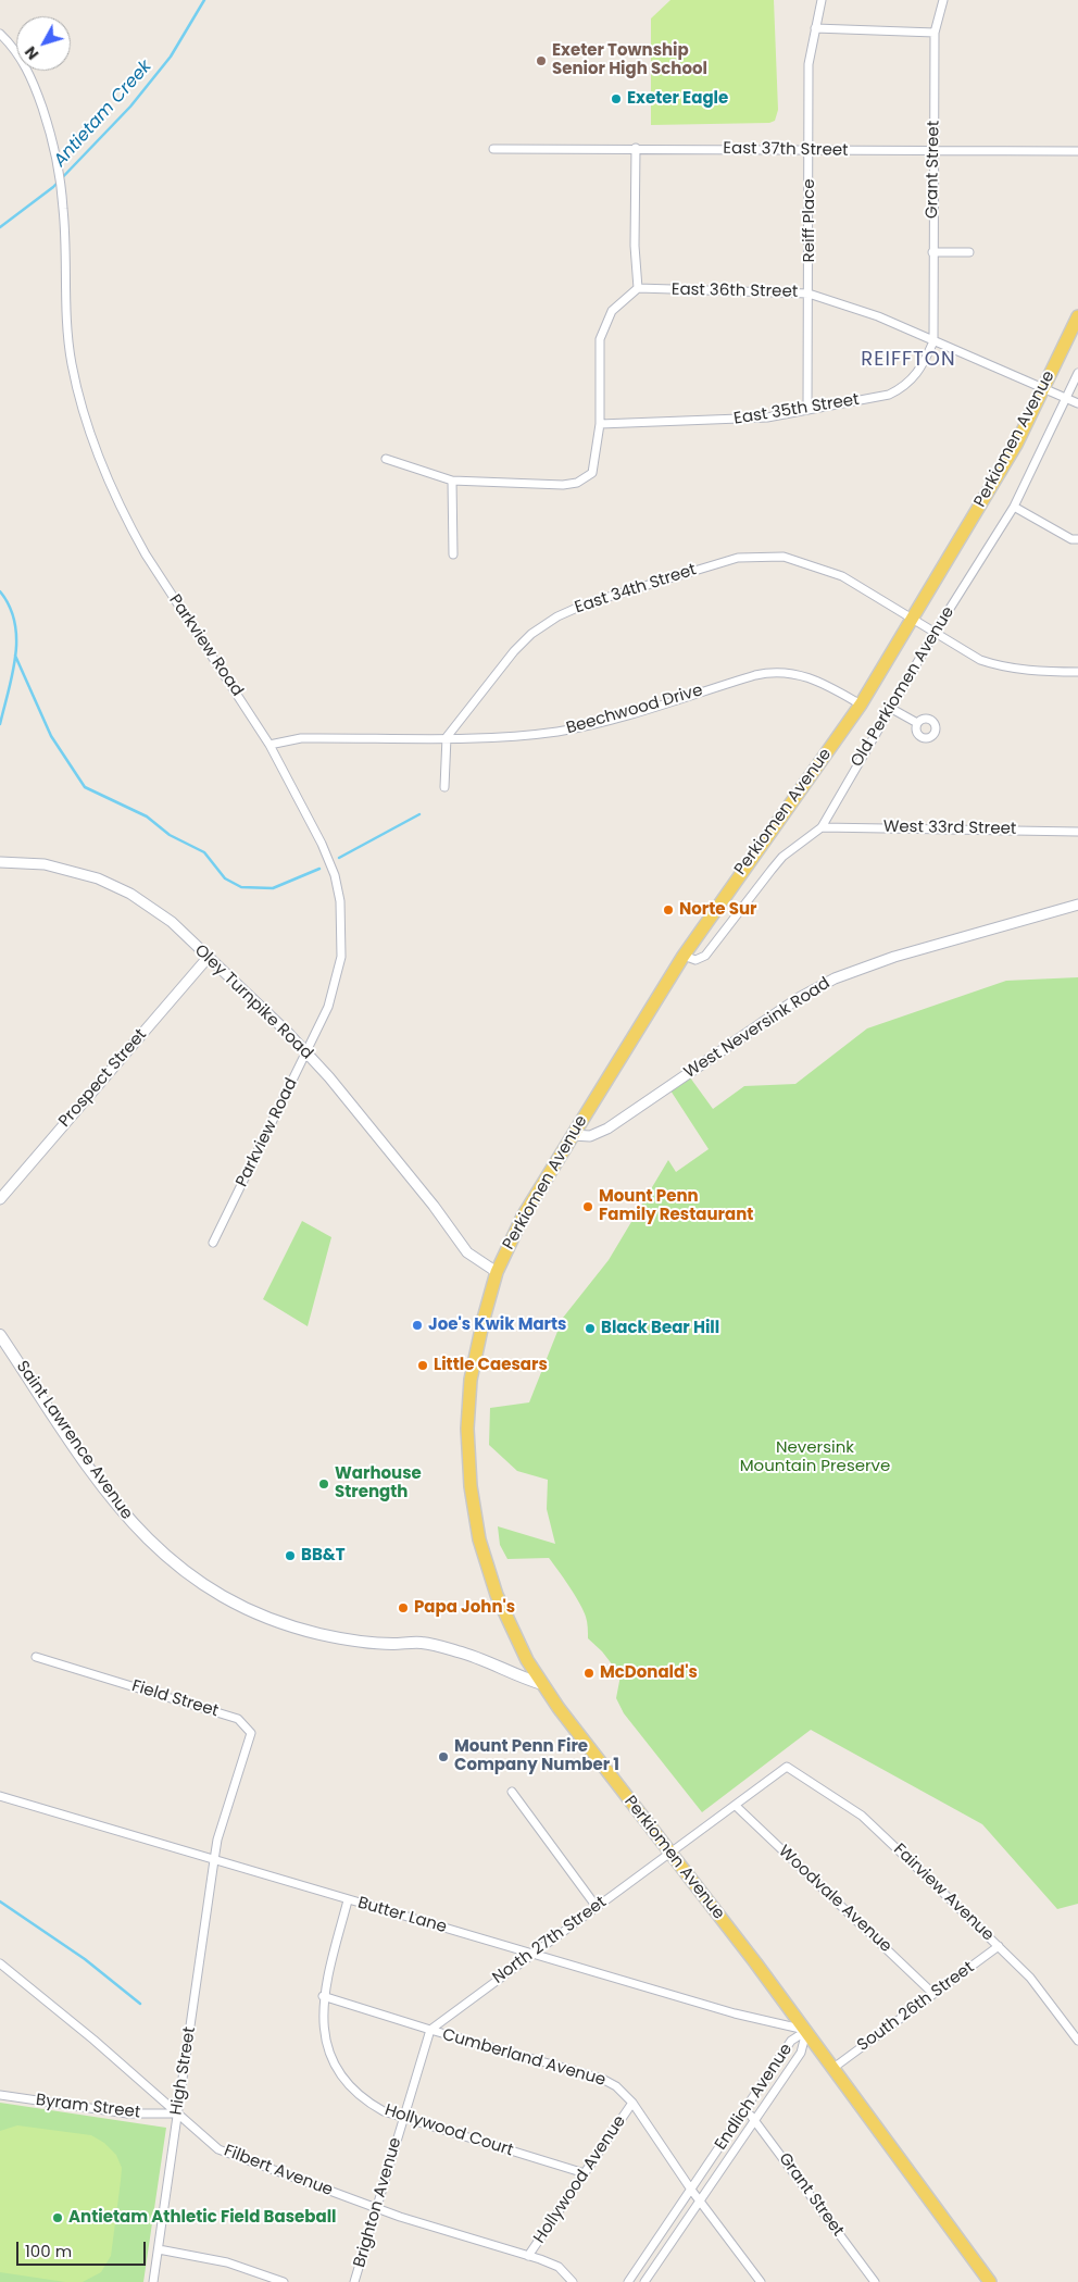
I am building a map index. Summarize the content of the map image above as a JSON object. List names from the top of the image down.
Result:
{
  "streets": {
    "main road": ["Perkiomen Avenue", "Saint Lawrence Avenue"],
    "street": [
      "East 37th Street",
      "Grant Street",
      "Reiff Place",
      "East 36th Street",
      "East 35th Street",
      "East 34th Street",
      "Parkview Road",
      "Old Perkiomen Avenue",
      "Beechwood Drive",
      "West 33rd Street",
      "Oley Turnpike Road",
      "West Neversink Road",
      "Prospect Street",
      "Field Street",
      "Fairview Avenue",
      "Woodvale Avenue",
      "Butter Lane",
      "North 27th Street",
      "South 26th Street",
      "Cumberland Avenue",
      "High Street",
      "Endlich Avenue",
      "Byram Street",
      "Hollywood Court",
      "Filbert Avenue",
      "Hollywood Avenue",
      "Brighton Avenue"
    ]
  },
  "crossings": [
    ["East 37th Street", "Grant Street"],
    ["East 37th Street", "Reiff Place"],
    ["Grant Street", "East 36th Street"],
    ["Grant Street", "East 35th Street"],
    ["Grant Street", "Endlich Avenue"],
    ["Reiff Place", "East 36th Street"],
    ["Reiff Place", "East 35th Street"],
    ["East 36th Street", "East 35th Street"],
    ["East 36th Street", "Perkiomen Avenue"],
    ["East 36th Street", "Old Perkiomen Avenue"],
    ["Perkiomen Avenue", "East 34th Street"],
    ["Perkiomen Avenue", "Old Perkiomen Avenue"],
    ["Perkiomen Avenue", "Beechwood Drive"],
    ["Perkiomen Avenue", "Oley Turnpike Road"],
    ["Perkiomen Avenue", "West Neversink Road"],
    ["Perkiomen Avenue", "Saint Lawrence Avenue"],
    ["Perkiomen Avenue", "Butter Lane"],
    ["Perkiomen Avenue", "North 27th Street"],
    ["Perkiomen Avenue", "South 26th Street"],
    ["Perkiomen Avenue", "Endlich Avenue"],
    ["East 34th Street", "Old Perkiomen Avenue"],
    ["East 34th Street", "Beechwood Drive"],
    ["Parkview Road", "Beechwood Drive"],
    ["Parkview Road", "Oley Turnpike Road"],
    ["Old Perkiomen Avenue", "West 33rd Street"],
    ["Oley Turnpike Road", "Prospect Street"],
    ["Field Street", "High Street"],
    ["Fairview Avenue", "North 27th Street"],
    ["Fairview Avenue", "South 26th Street"],
    ["Woodvale Avenue", "North 27th Street"],
    ["Woodvale Avenue", "South 26th Street"],
    ["Butter Lane", "North 27th Street"],
    ["Butter Lane", "High Street"],
    ["Butter Lane", "Endlich Avenue"],
    ["Butter Lane", "Hollywood Court"],
    ["North 27th Street", "Cumberland Avenue"],
    ["North 27th Street", "Brighton Avenue"],
    ["Cumberland Avenue", "Endlich Avenue"],
    ["Cumberland Avenue", "Hollywood Court"],
    ["Cumberland Avenue", "Hollywood Avenue"],
    ["Cumberland Avenue", "Brighton Avenue"],
    ["High Street", "Byram Street"],
    ["High Street", "Filbert Avenue"],
    ["Byram Street", "Filbert Avenue"],
    ["Hollywood Court", "Hollywood Avenue"],
    ["Hollywood Court", "Brighton Avenue"],
    ["Filbert Avenue", "Hollywood Avenue"],
    ["Filbert Avenue", "Brighton Avenue"]
  ],
  "districts": ["REIFFTON"],
  "water": ["Antietam Creek"],
  "parks": ["Neversink Mountain Preserve"],
  "places": [
    "Exeter Township Senior High School",
    "Exeter Eagle",
    "Norte Sur",
    "Mount Penn Family Restaurant",
    "Joe's Kwik Marts",
    "Black Bear Hill",
    "Little Caesars",
    "Warhouse Strength",
    "BB&T",
    "Papa John's",
    "McDonald's",
    "Mount Penn Fire Company Number 1",
    "Antietam Athletic Field Baseball"
  ],
  "scale_bar": "100 m",
  "north": "bottom left"
}
